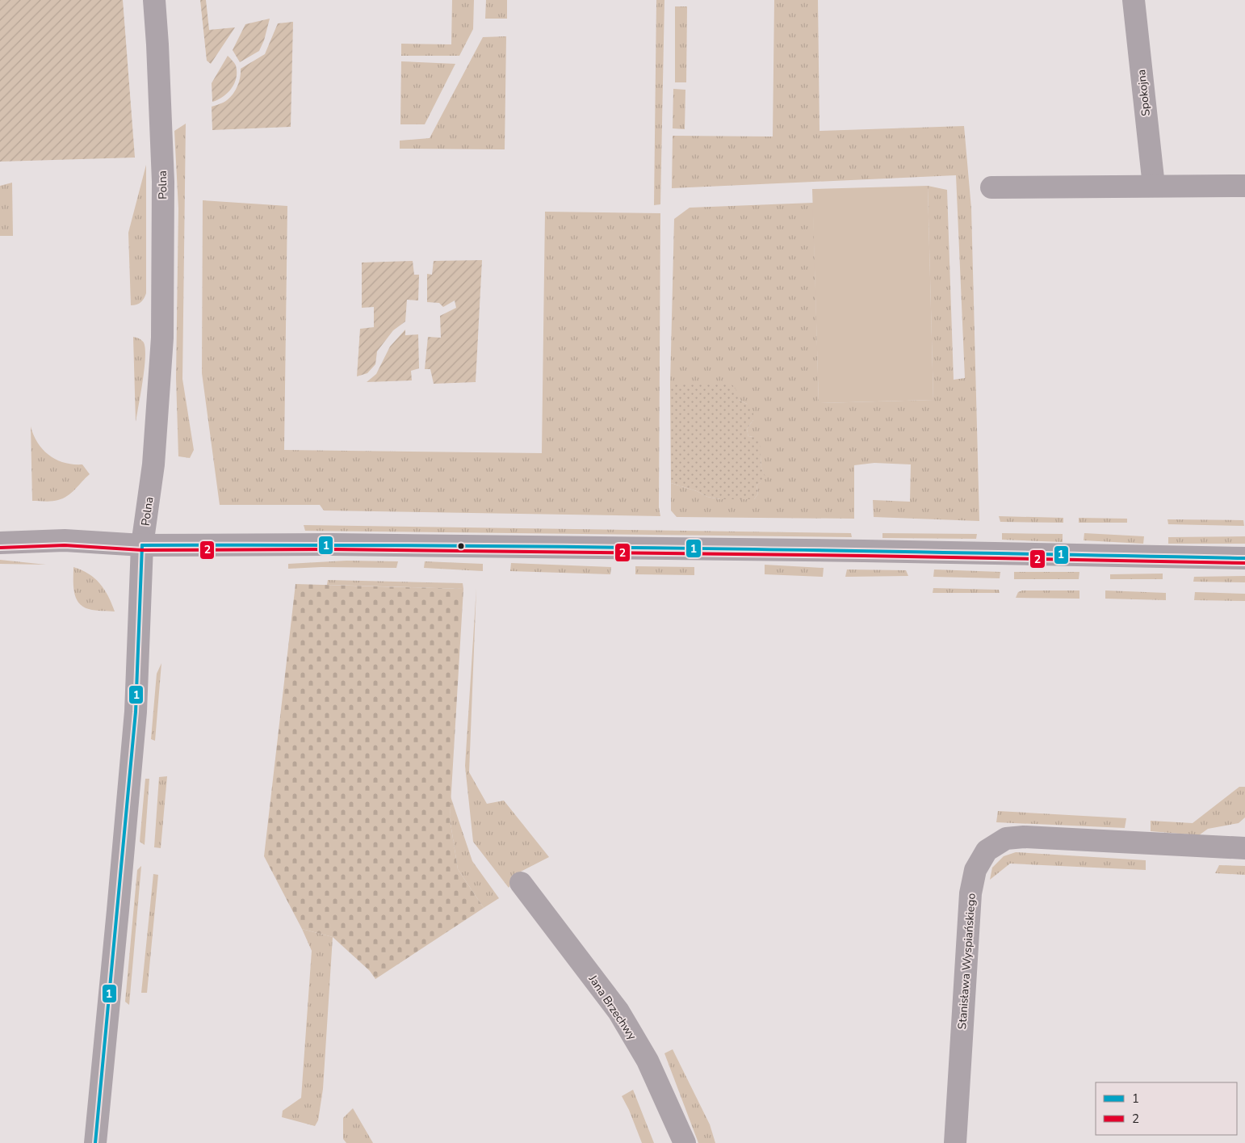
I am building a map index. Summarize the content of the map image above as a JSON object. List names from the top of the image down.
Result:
{
  "streets": {
    "street": [
      "Spokojna",
      "Polna",
      "Stanisława Wyspiańskiego",
      "Jana Brzechwy"
    ]
  },
  "lines": ["transit line 1", "transit line 2"],
  "legend": ["1", "2"]
}
